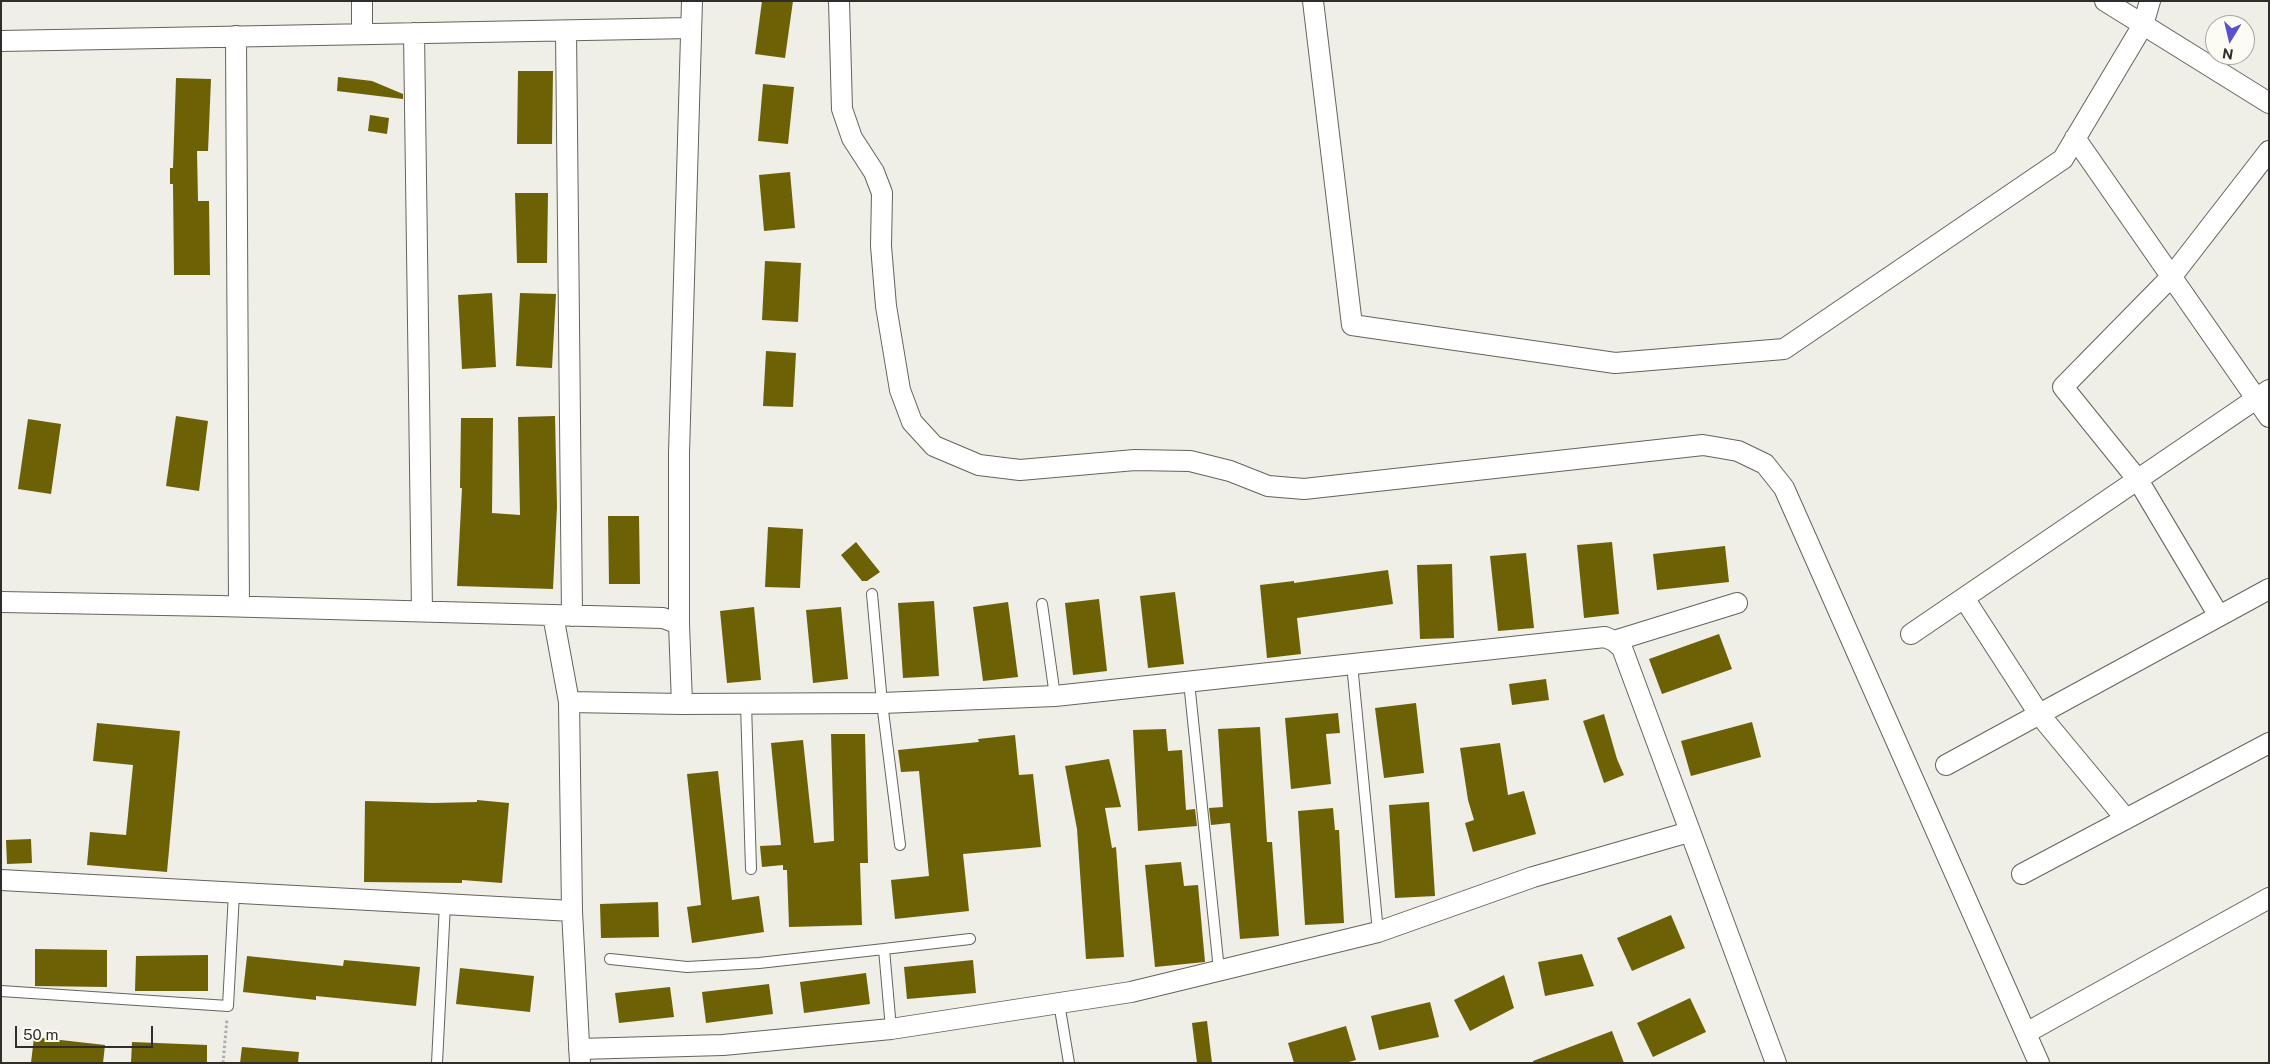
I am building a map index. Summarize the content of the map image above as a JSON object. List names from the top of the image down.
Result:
{
  "scale_bar": "50 m",
  "north": "bottom"
}
